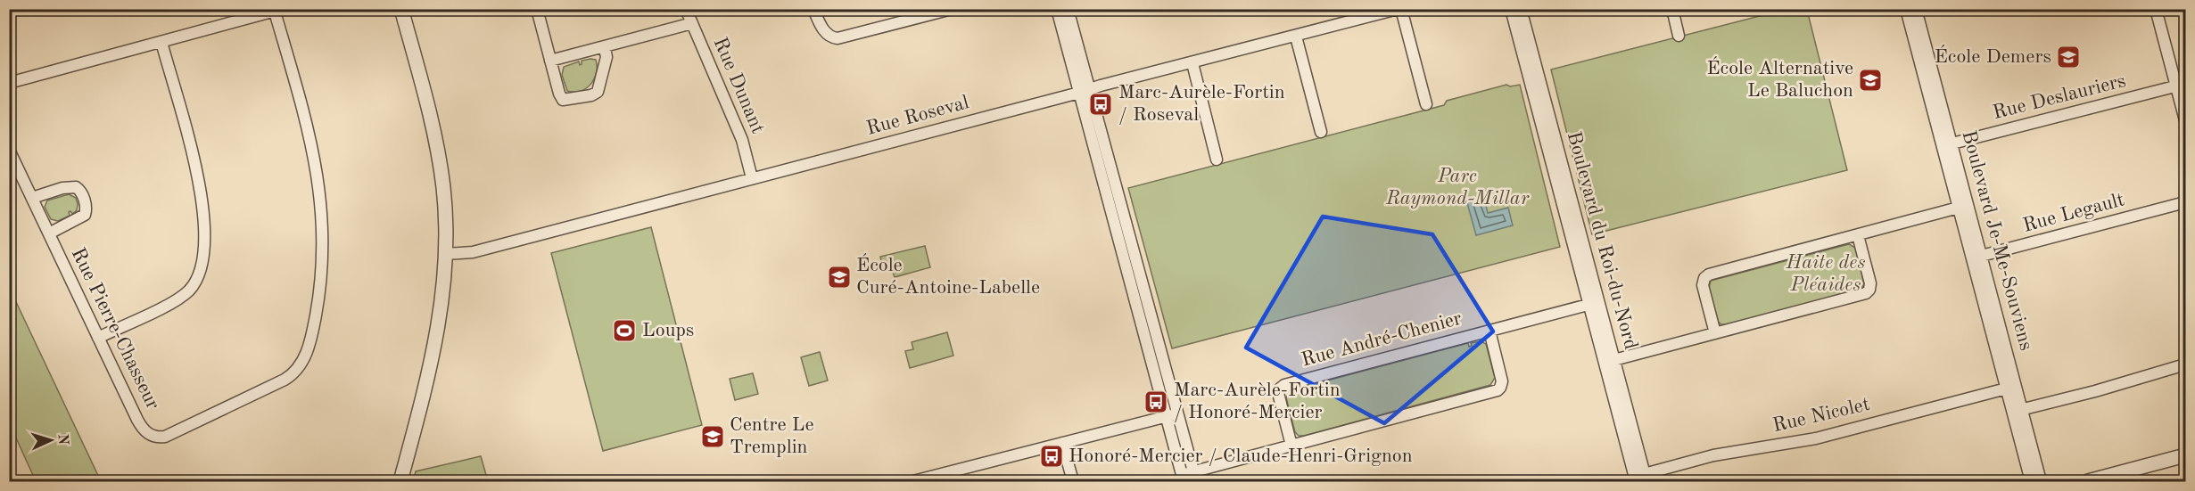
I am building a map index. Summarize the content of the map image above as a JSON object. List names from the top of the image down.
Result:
{
  "streets": {
    "street": [
      "Rue Dunant",
      "Rue Deslauriers",
      "Rue Roseval",
      "Rue Legault",
      "Boulevard du Roi-du-Nord",
      "Boulevard Je-Me-Souviens",
      "Rue Pierre-Chasseur",
      "Rue André-Chenier",
      "Rue Nicolet"
    ]
  },
  "crossings": [
    ["Rue Dunant", "Rue Roseval"],
    ["Rue Deslauriers", "Boulevard Je-Me-Souviens"],
    ["Rue Legault", "Boulevard Je-Me-Souviens"],
    ["Boulevard du Roi-du-Nord", "Rue André-Chenier"],
    ["Boulevard du Roi-du-Nord", "Rue Nicolet"],
    ["Boulevard Je-Me-Souviens", "Rue Nicolet"]
  ],
  "parks": ["Parc Raymond-Millar", "Haite des Pléaides"],
  "places": {
    "school or university": [
      "École Demers",
      "École Alternative Le Baluchon",
      "École Curé-Antoine-Labelle",
      "Centre Le Tremplin"
    ],
    "bus stop": ["Marc-Aurèle-Fortin / Roseval", "Marc-Aurèle-Fortin / Honoré-Mercier", "Honoré-Mercier / Claude-Henri-Grignon"],
    "sports": ["Loups"]
  },
  "north": "right"
}
